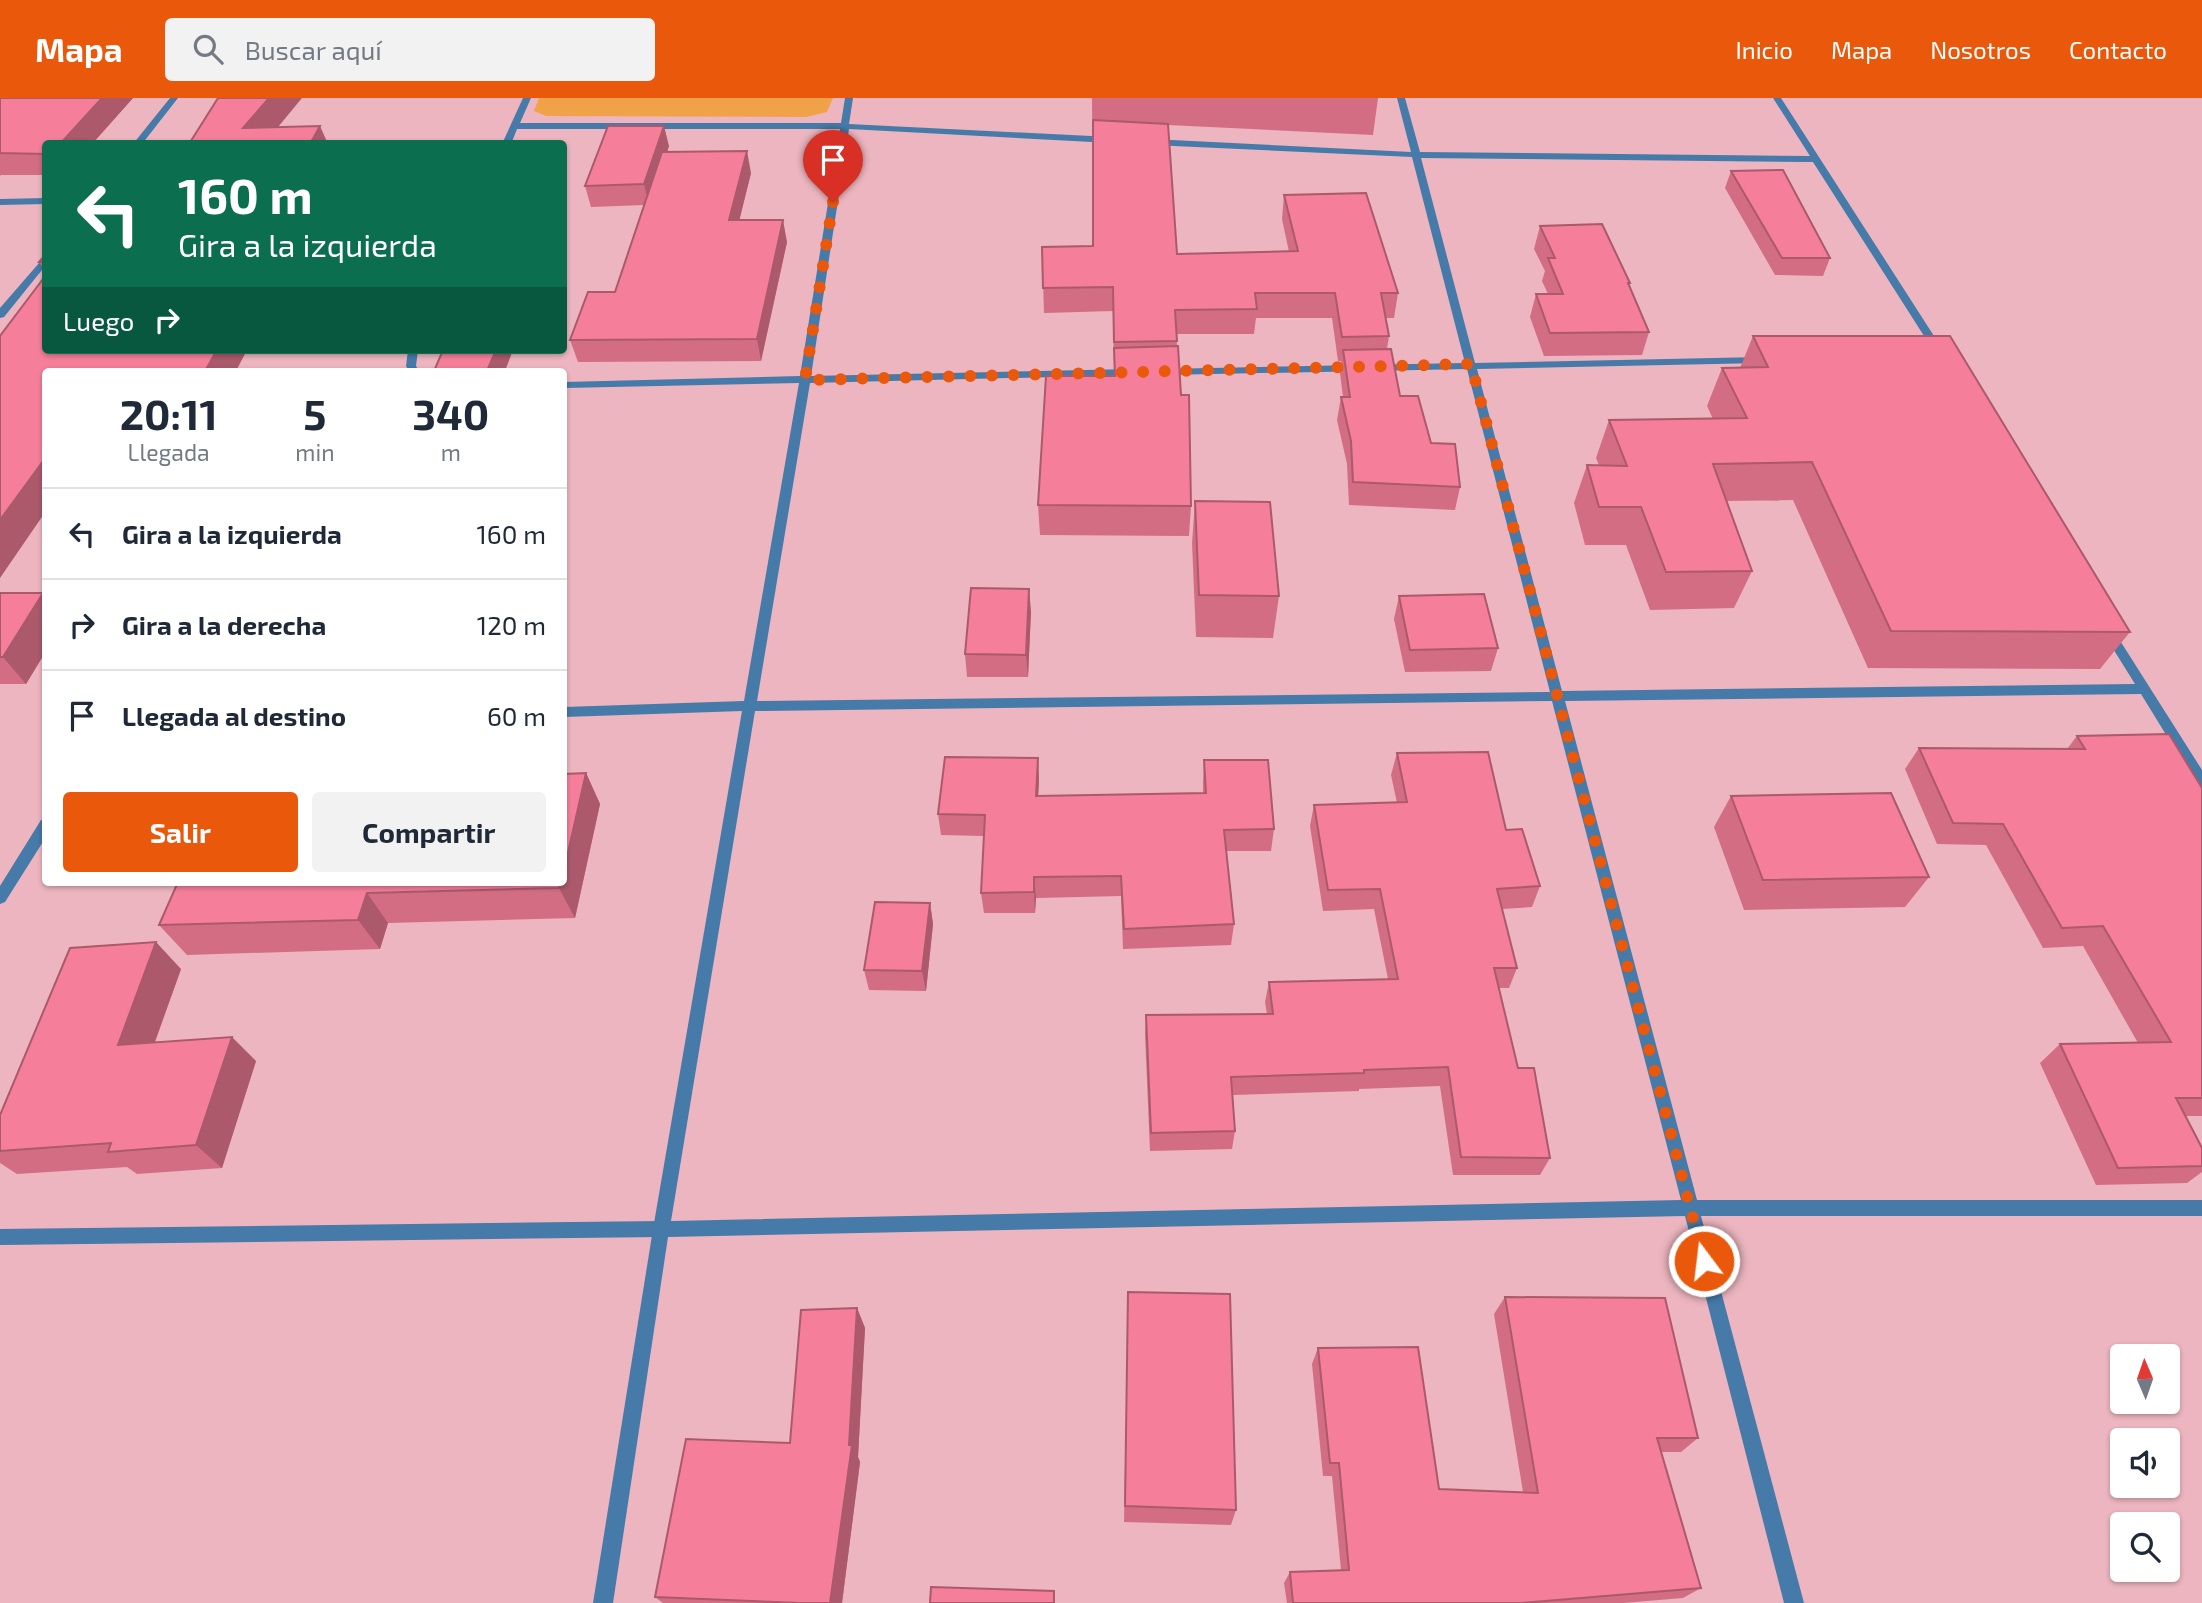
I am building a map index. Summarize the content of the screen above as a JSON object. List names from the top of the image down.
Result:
{
  "north": "top",
  "page": {
    "header": "Mapa",
    "search": "Buscar aquí",
    "nav": [
      "Inicio",
      "Mapa",
      "Nosotros",
      "Contacto"
    ],
    "turn": ["160 m", "Gira a la izquierda"],
    "then": "Luego",
    "eta": [
      "20:11",
      "Llegada",
      "5",
      "min",
      "340",
      "m"
    ],
    "list": [
      {
        "name": "Gira a la izquierda",
        "value": "160 m"
      },
      {
        "name": "Gira a la derecha",
        "value": "120 m"
      },
      {
        "name": "Llegada al destino",
        "value": "60 m"
      }
    ],
    "buttons": ["Salir", "Compartir"]
  }
}
